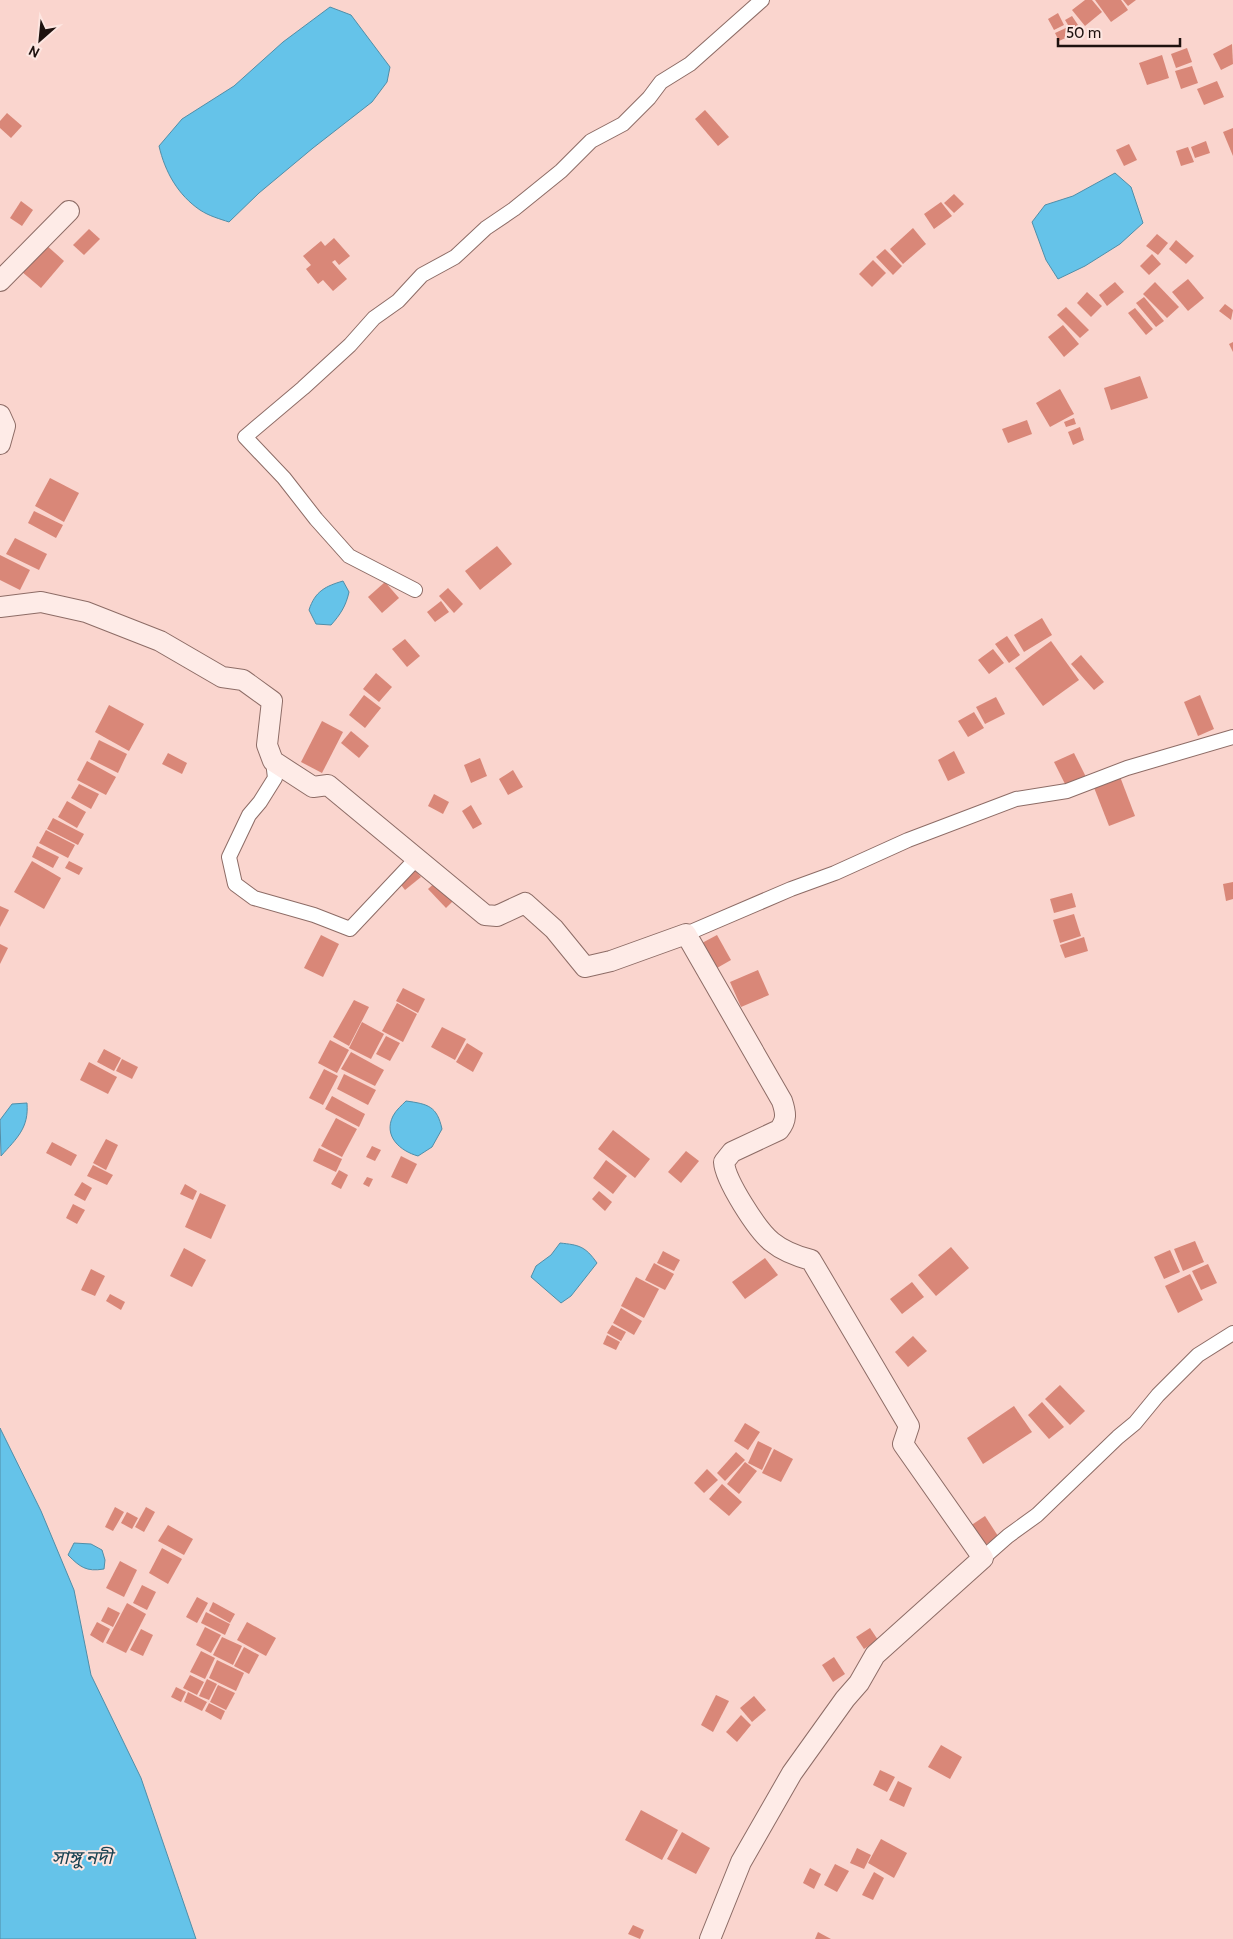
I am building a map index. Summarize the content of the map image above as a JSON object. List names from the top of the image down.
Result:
{
  "water": ["সাঙ্গু নদী"],
  "scale_bar": "50 m",
  "north": "bottom left"
}
